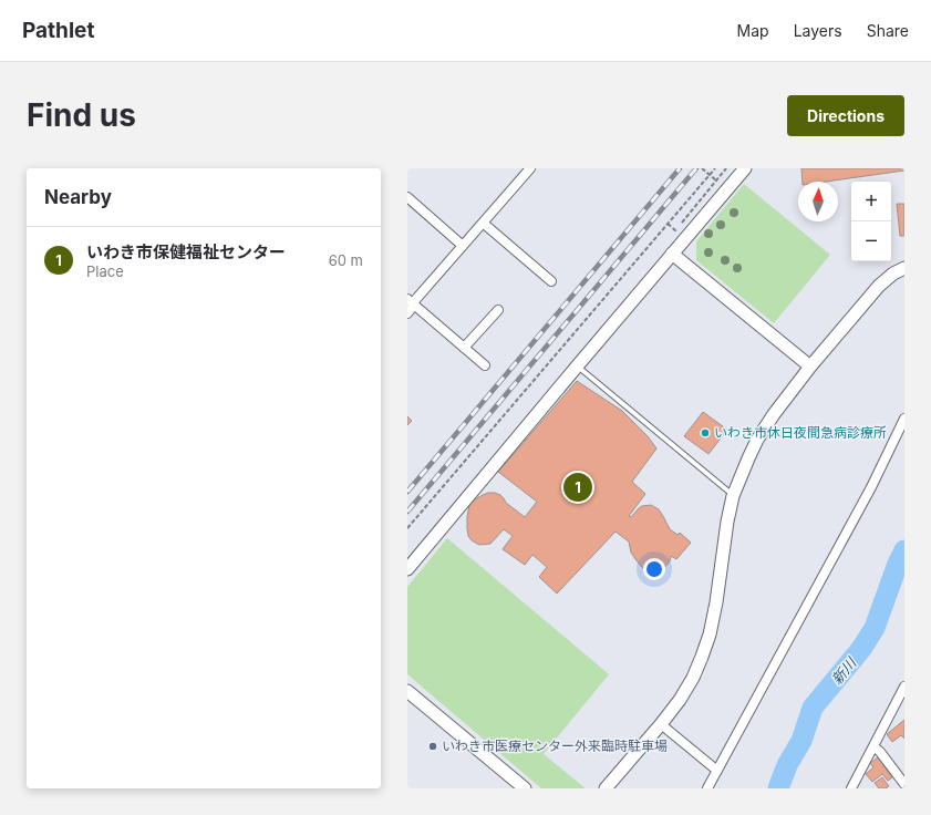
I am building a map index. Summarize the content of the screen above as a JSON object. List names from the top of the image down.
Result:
{
  "water": ["新川"],
  "places": ["いわき市休日夜間急病診療所", "いわき市医療センター外来臨時駐車場"],
  "north": "top",
  "page": {
    "header": "Pathlet",
    "nav": ["Map", "Layers", "Share"],
    "buttons": "Directions",
    "title": "Find us",
    "heading": "Nearby",
    "map_buttons": ["+", "−"],
    "list": [
      {
        "mark": "1",
        "name": "いわき市保健福祉センター",
        "note": "Place",
        "value": "60 m"
      }
    ],
    "pins": "1"
  }
}
